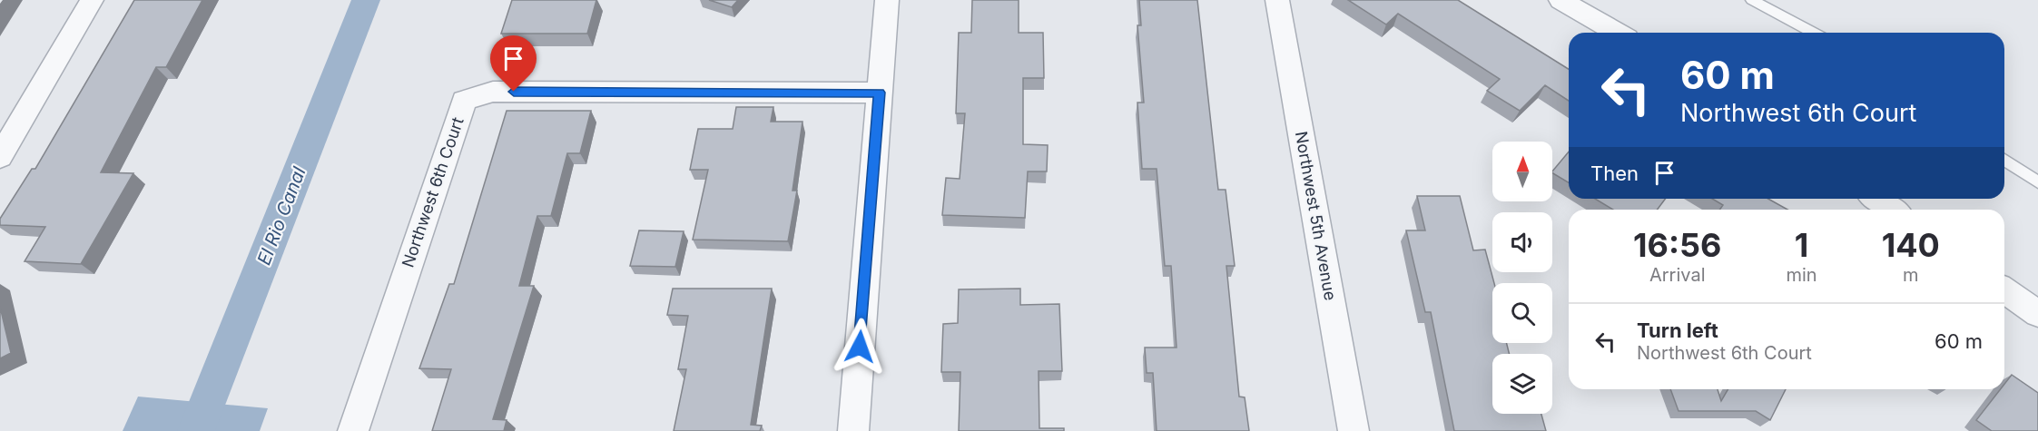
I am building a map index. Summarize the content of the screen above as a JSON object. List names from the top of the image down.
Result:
{
  "streets": {
    "street": ["Northwest 6th Court", "Northwest 5th Avenue"]
  },
  "water": ["El Rio Canal"],
  "north": "top",
  "page": {
    "turn": ["60 m", "Northwest 6th Court"],
    "then": "Then",
    "eta": [
      "16:56",
      "Arrival",
      "1",
      "min",
      "140",
      "m"
    ],
    "list": [
      {
        "name": "Turn left",
        "note": "Northwest 6th Court",
        "value": "60 m"
      }
    ]
  }
}
